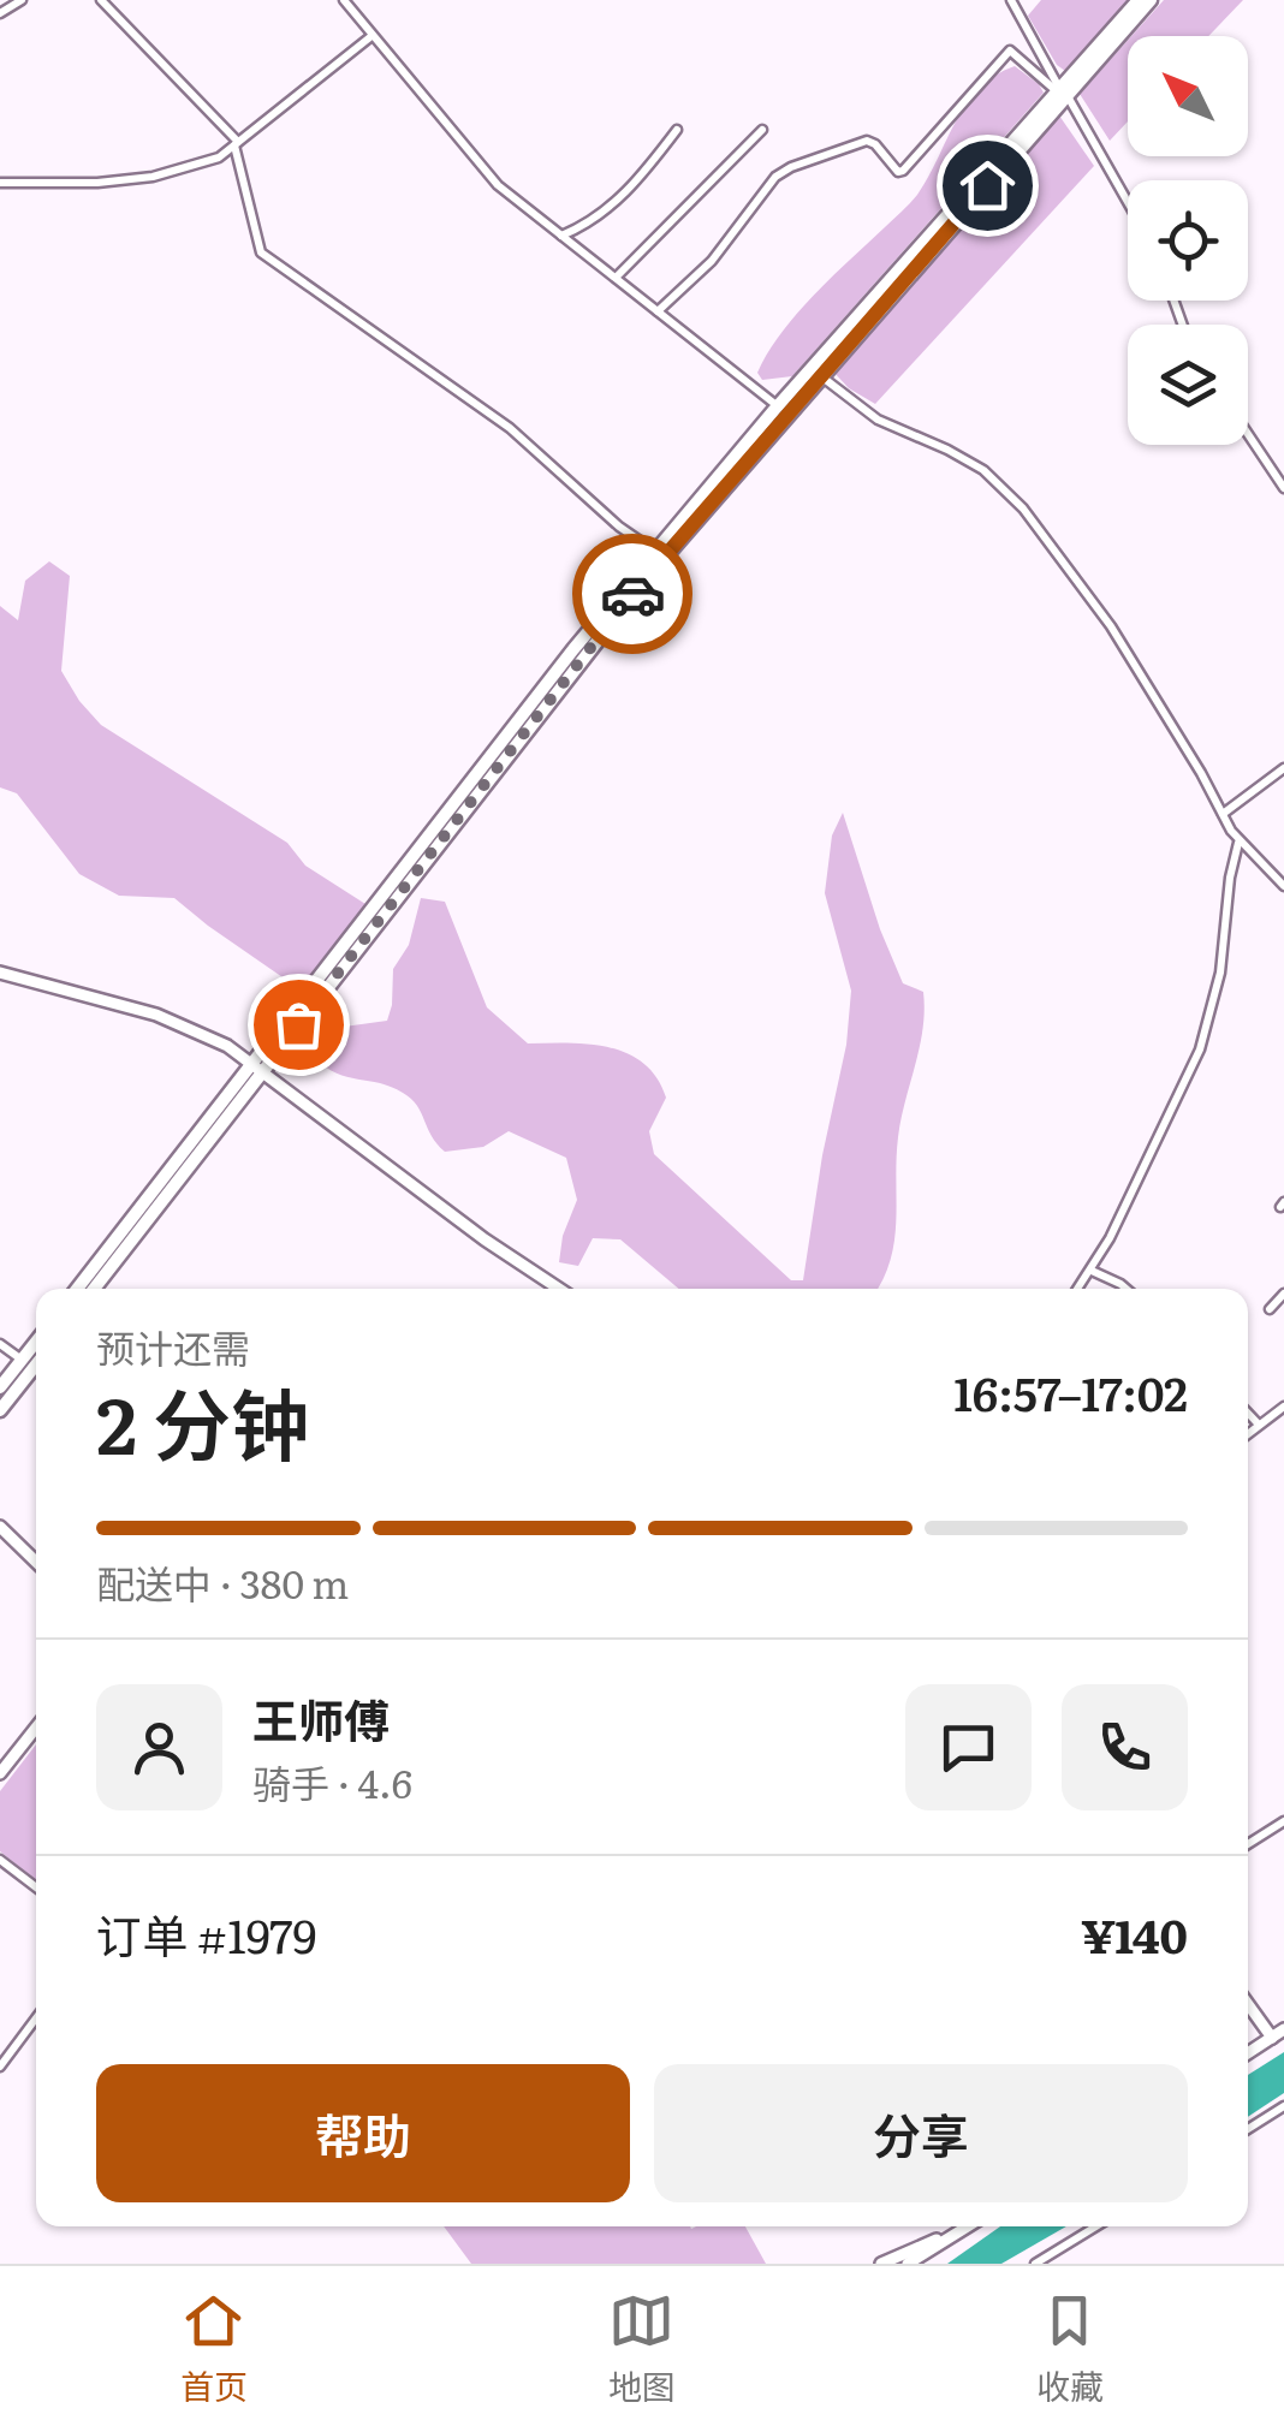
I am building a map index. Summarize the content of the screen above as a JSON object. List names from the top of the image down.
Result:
{
  "north": "top left",
  "page": {
    "heading": ["2 分钟", "预计还需", "16:57–17:02"],
    "panel": [
      "王师傅",
      "骑手 · 4.6",
      "订单 #1979",
      "¥140"
    ],
    "bar": "配送中 · 380 m",
    "buttons": ["帮助", "分享"],
    "tabs": ["首页", "地图", "收藏"]
  }
}
